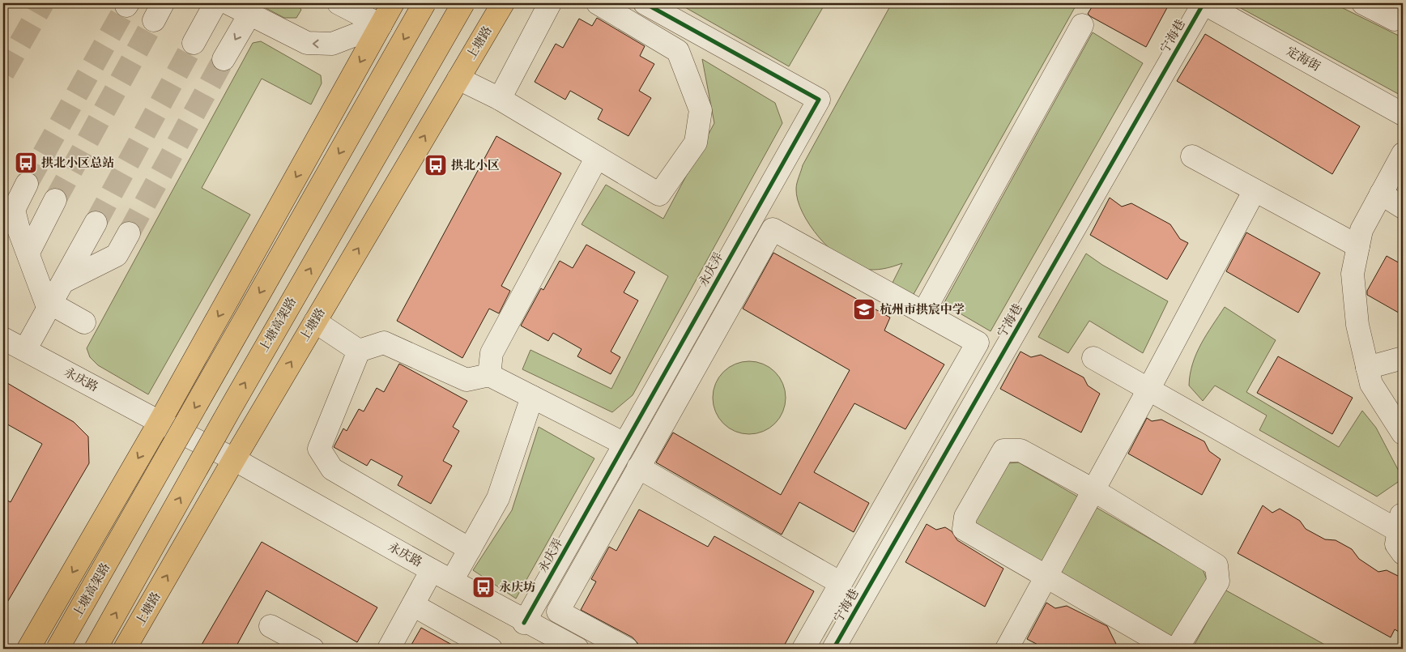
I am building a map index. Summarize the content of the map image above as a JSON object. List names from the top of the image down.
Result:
{
  "streets": {
    "main road": ["上塘路", "上塘高架路"],
    "street": [
      "宁海巷",
      "定海街",
      "永庆弄",
      "永庆路"
    ]
  },
  "crossings": [
    ["宁海巷", "定海街"],
    ["上塘路", "永庆路"],
    ["永庆弄", "永庆路"]
  ],
  "places": {
    "bus stop": ["拱北小区总站", "拱北小区", "永庆坊"],
    "school or university": ["杭州市拱宸中学"]
  }
}
